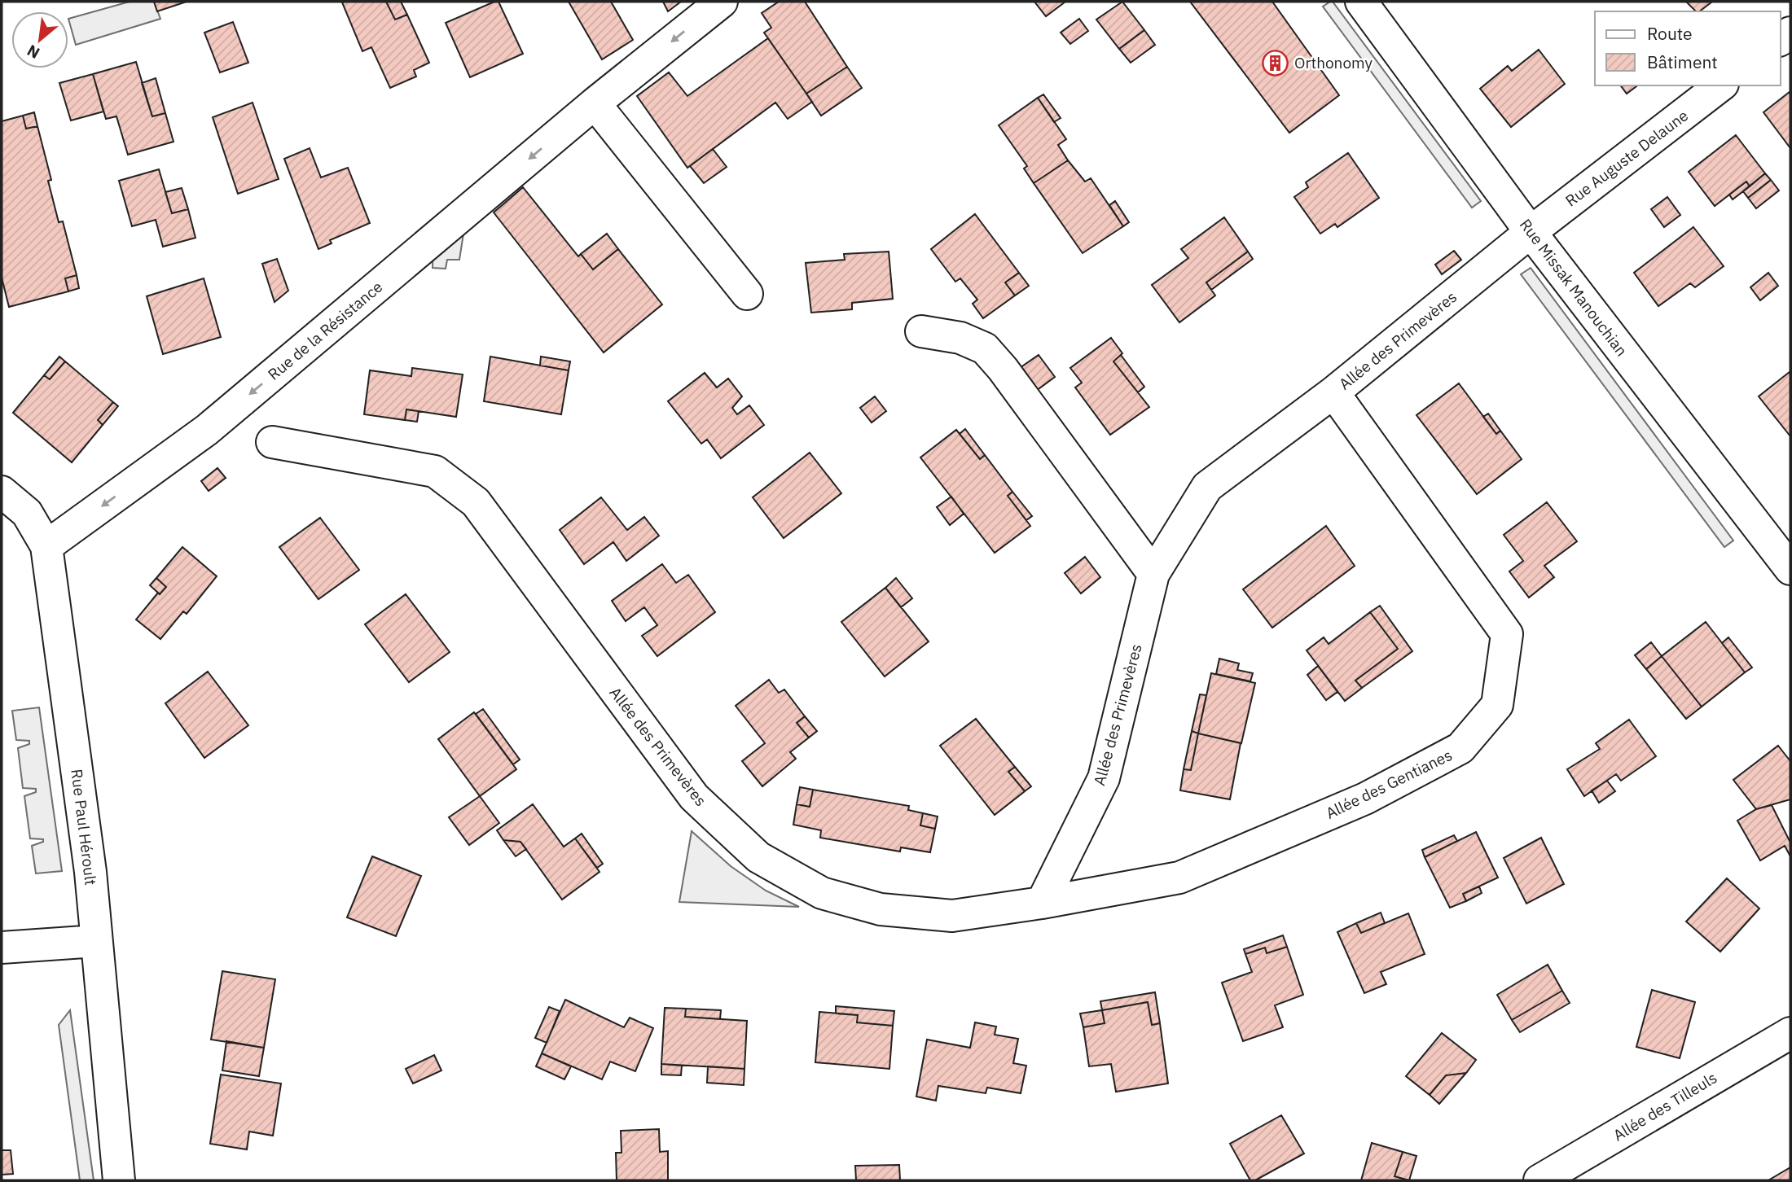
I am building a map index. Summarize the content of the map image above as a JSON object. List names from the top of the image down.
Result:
{
  "streets": {
    "street": [
      "Rue Auguste Delaune",
      "Rue Missak Manouchian",
      "Rue de la Résistance",
      "Allée des Primevères",
      "Allée des Gentianes",
      "Rue Paul Héroult",
      "Allée des Tilleuls"
    ]
  },
  "crossings": [
    ["Rue Auguste Delaune", "Rue Missak Manouchian"],
    ["Rue Auguste Delaune", "Allée des Primevères"],
    ["Rue Missak Manouchian", "Allée des Primevères"],
    ["Rue de la Résistance", "Rue Paul Héroult"],
    ["Allée des Primevères", "Allée des Gentianes"]
  ],
  "one_way": ["Rue de la Résistance"],
  "places": {
    "building": ["Orthonomy"]
  },
  "legend": ["Route", "Bâtiment"],
  "north": "bottom left"
}
